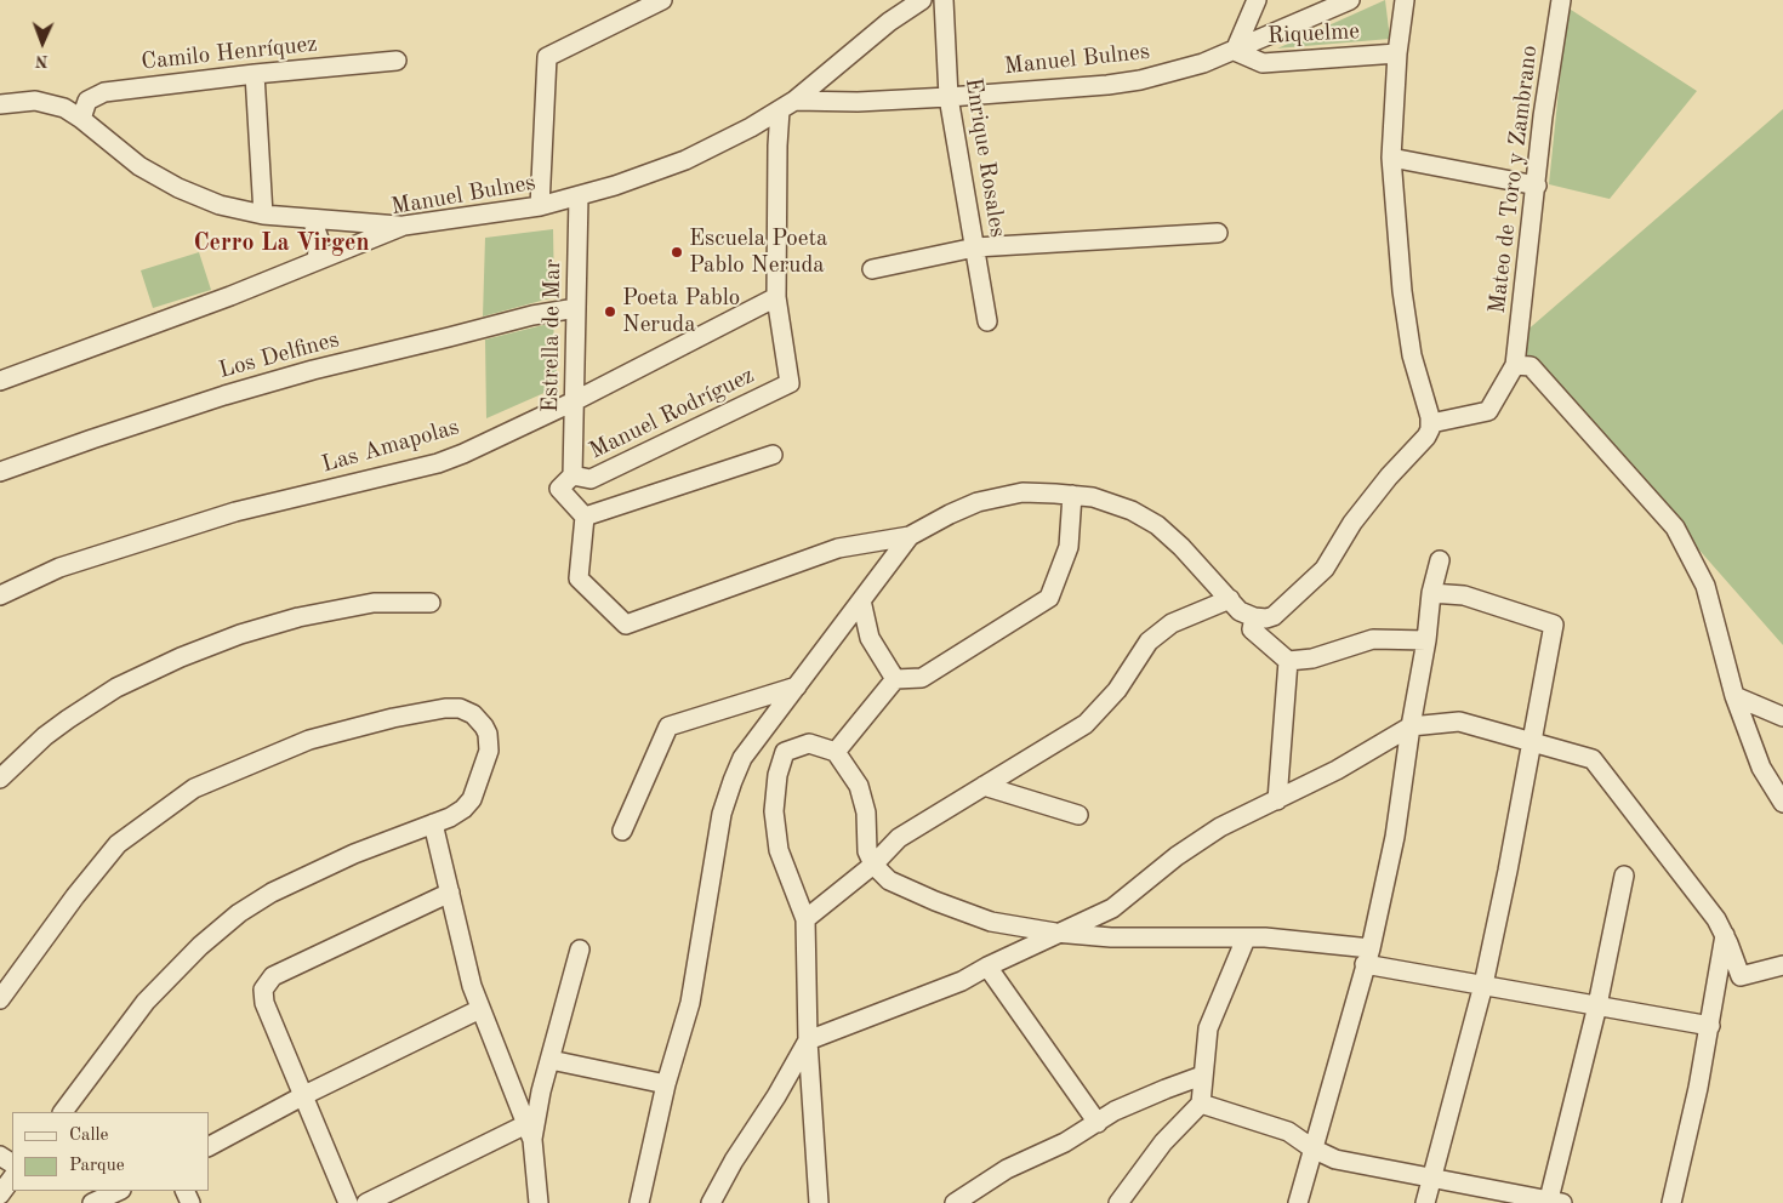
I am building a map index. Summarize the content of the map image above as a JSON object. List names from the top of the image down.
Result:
{
  "streets": {
    "street": [
      "Riquelme",
      "Camilo Henríquez",
      "Manuel Bulnes",
      "Enrique Rosales",
      "Mateo de Toro y Zambrano",
      "Estrella de Mar",
      "Los Delfines",
      "Manuel Rodríguez",
      "Las Amapolas"
    ]
  },
  "crossings": [
    ["Riquelme", "Manuel Bulnes"],
    ["Manuel Bulnes", "Enrique Rosales"],
    ["Manuel Bulnes", "Estrella de Mar"],
    ["Estrella de Mar", "Los Delfines"],
    ["Estrella de Mar", "Manuel Rodríguez"],
    ["Estrella de Mar", "Las Amapolas"],
    ["Manuel Rodríguez", "Las Amapolas"]
  ],
  "districts": ["Cerro La Virgen"],
  "places": ["Escuela Poeta Pablo Neruda", "Poeta Pablo Neruda"],
  "legend": ["Calle", "Parque"],
  "north": "bottom"
}
